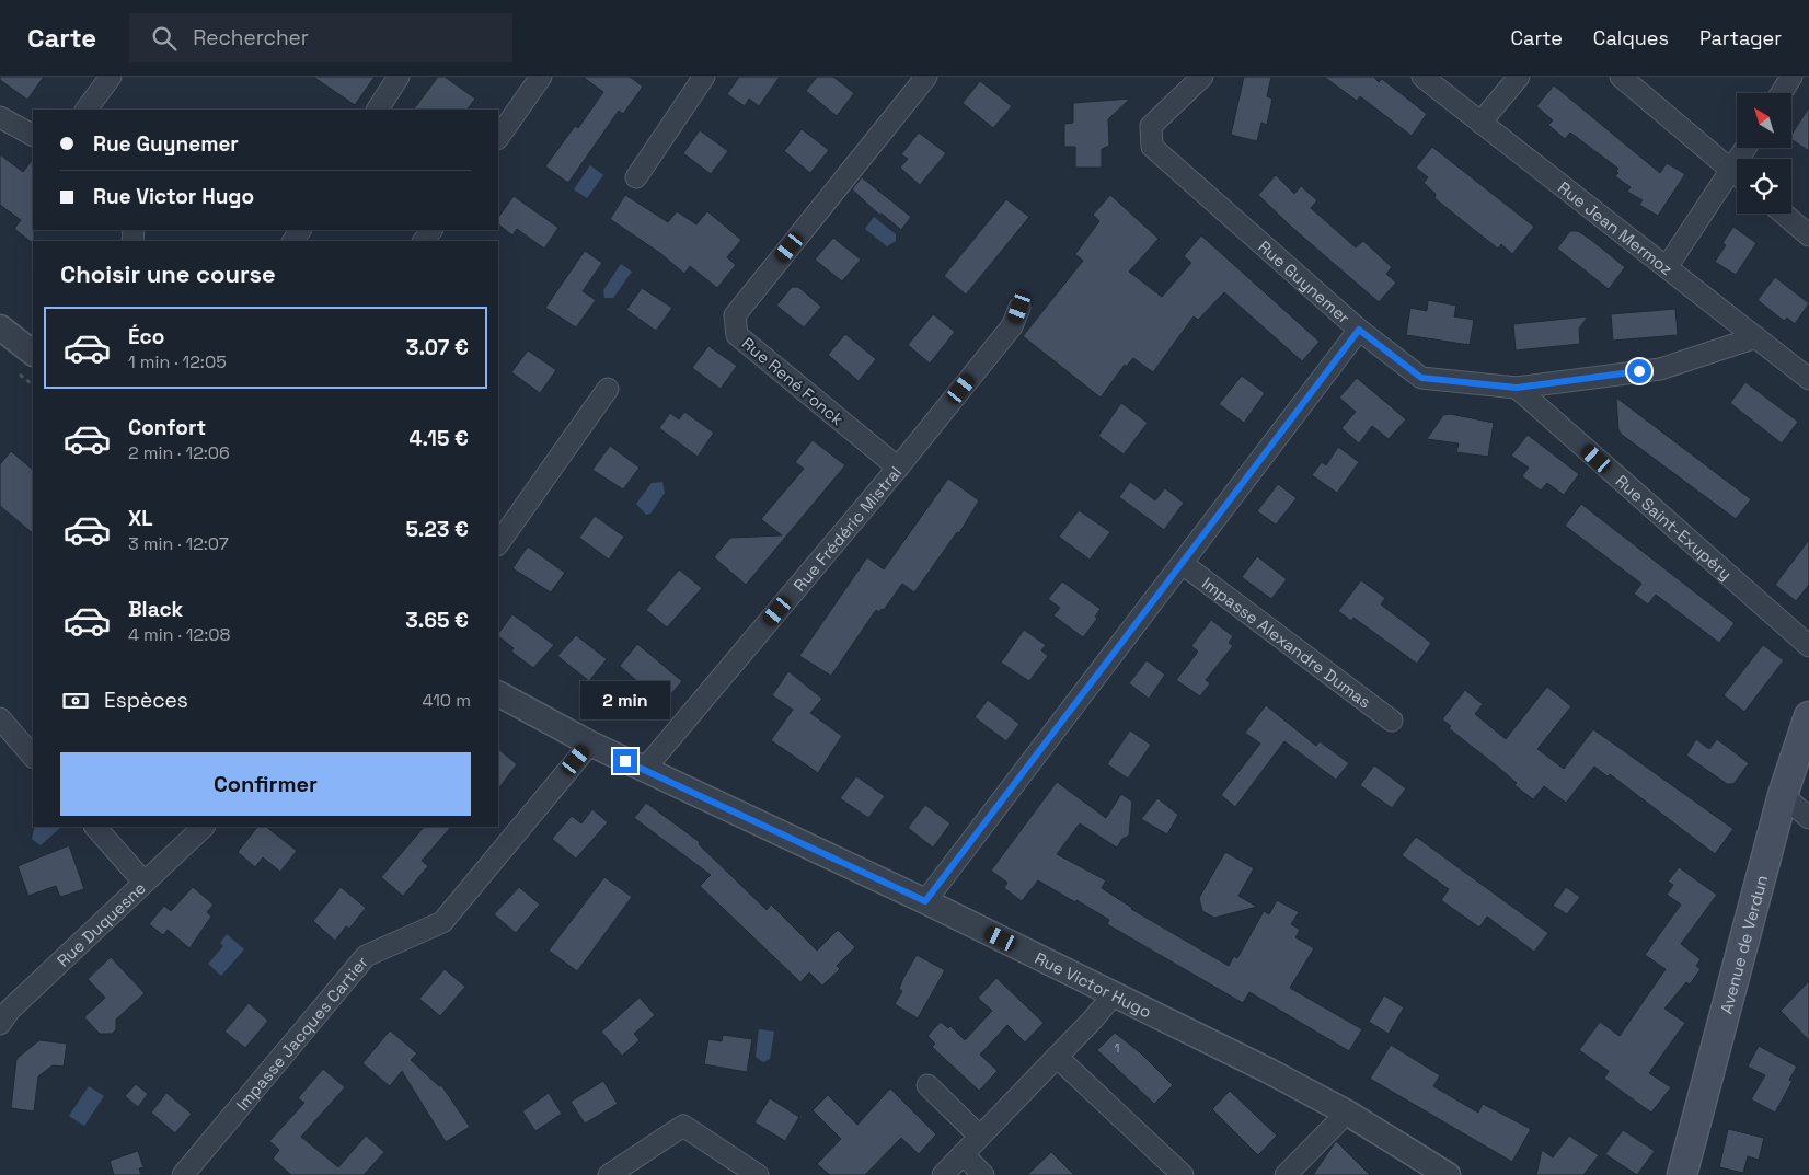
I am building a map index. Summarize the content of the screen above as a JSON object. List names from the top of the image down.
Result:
{
  "streets": {
    "main road": ["Avenue de Verdun"],
    "street": [
      "Rue Jean Mermoz",
      "Rue Guynemer",
      "Rue René Fonck",
      "Rue Saint-Exupéry",
      "Rue Frédéric Mistral",
      "Impasse Alexandre Dumas",
      "Rue Duquesne",
      "Rue Victor Hugo",
      "Impasse Jacques Cartier"
    ]
  },
  "crossings": [
    ["Rue Jean Mermoz", "Rue Guynemer"],
    ["Rue Guynemer", "Rue Saint-Exupéry"],
    ["Rue René Fonck", "Rue Frédéric Mistral"],
    ["Rue Frédéric Mistral", "Rue Victor Hugo"],
    ["Rue Victor Hugo", "Impasse Jacques Cartier"]
  ],
  "house_numbers": ["1"],
  "north": "top left",
  "page": {
    "header": "Carte",
    "search": "Rechercher",
    "nav": ["Carte", "Calques", "Partager"],
    "banner": ["Rue Guynemer", "Rue Victor Hugo"],
    "heading": "Choisir une course",
    "list": [
      {
        "name": "Éco",
        "note": "1 min · 12:05",
        "value": "3.07 €"
      },
      {
        "name": "Confort",
        "note": "2 min · 12:06",
        "value": "4.15 €"
      },
      {
        "name": "XL",
        "note": "3 min · 12:07",
        "value": "5.23 €"
      },
      {
        "name": "Black",
        "note": "4 min · 12:08",
        "value": "3.65 €"
      }
    ],
    "pay": ["Espèces", "410 m"],
    "bubble": "2 min",
    "buttons": "Confirmer"
  }
}
